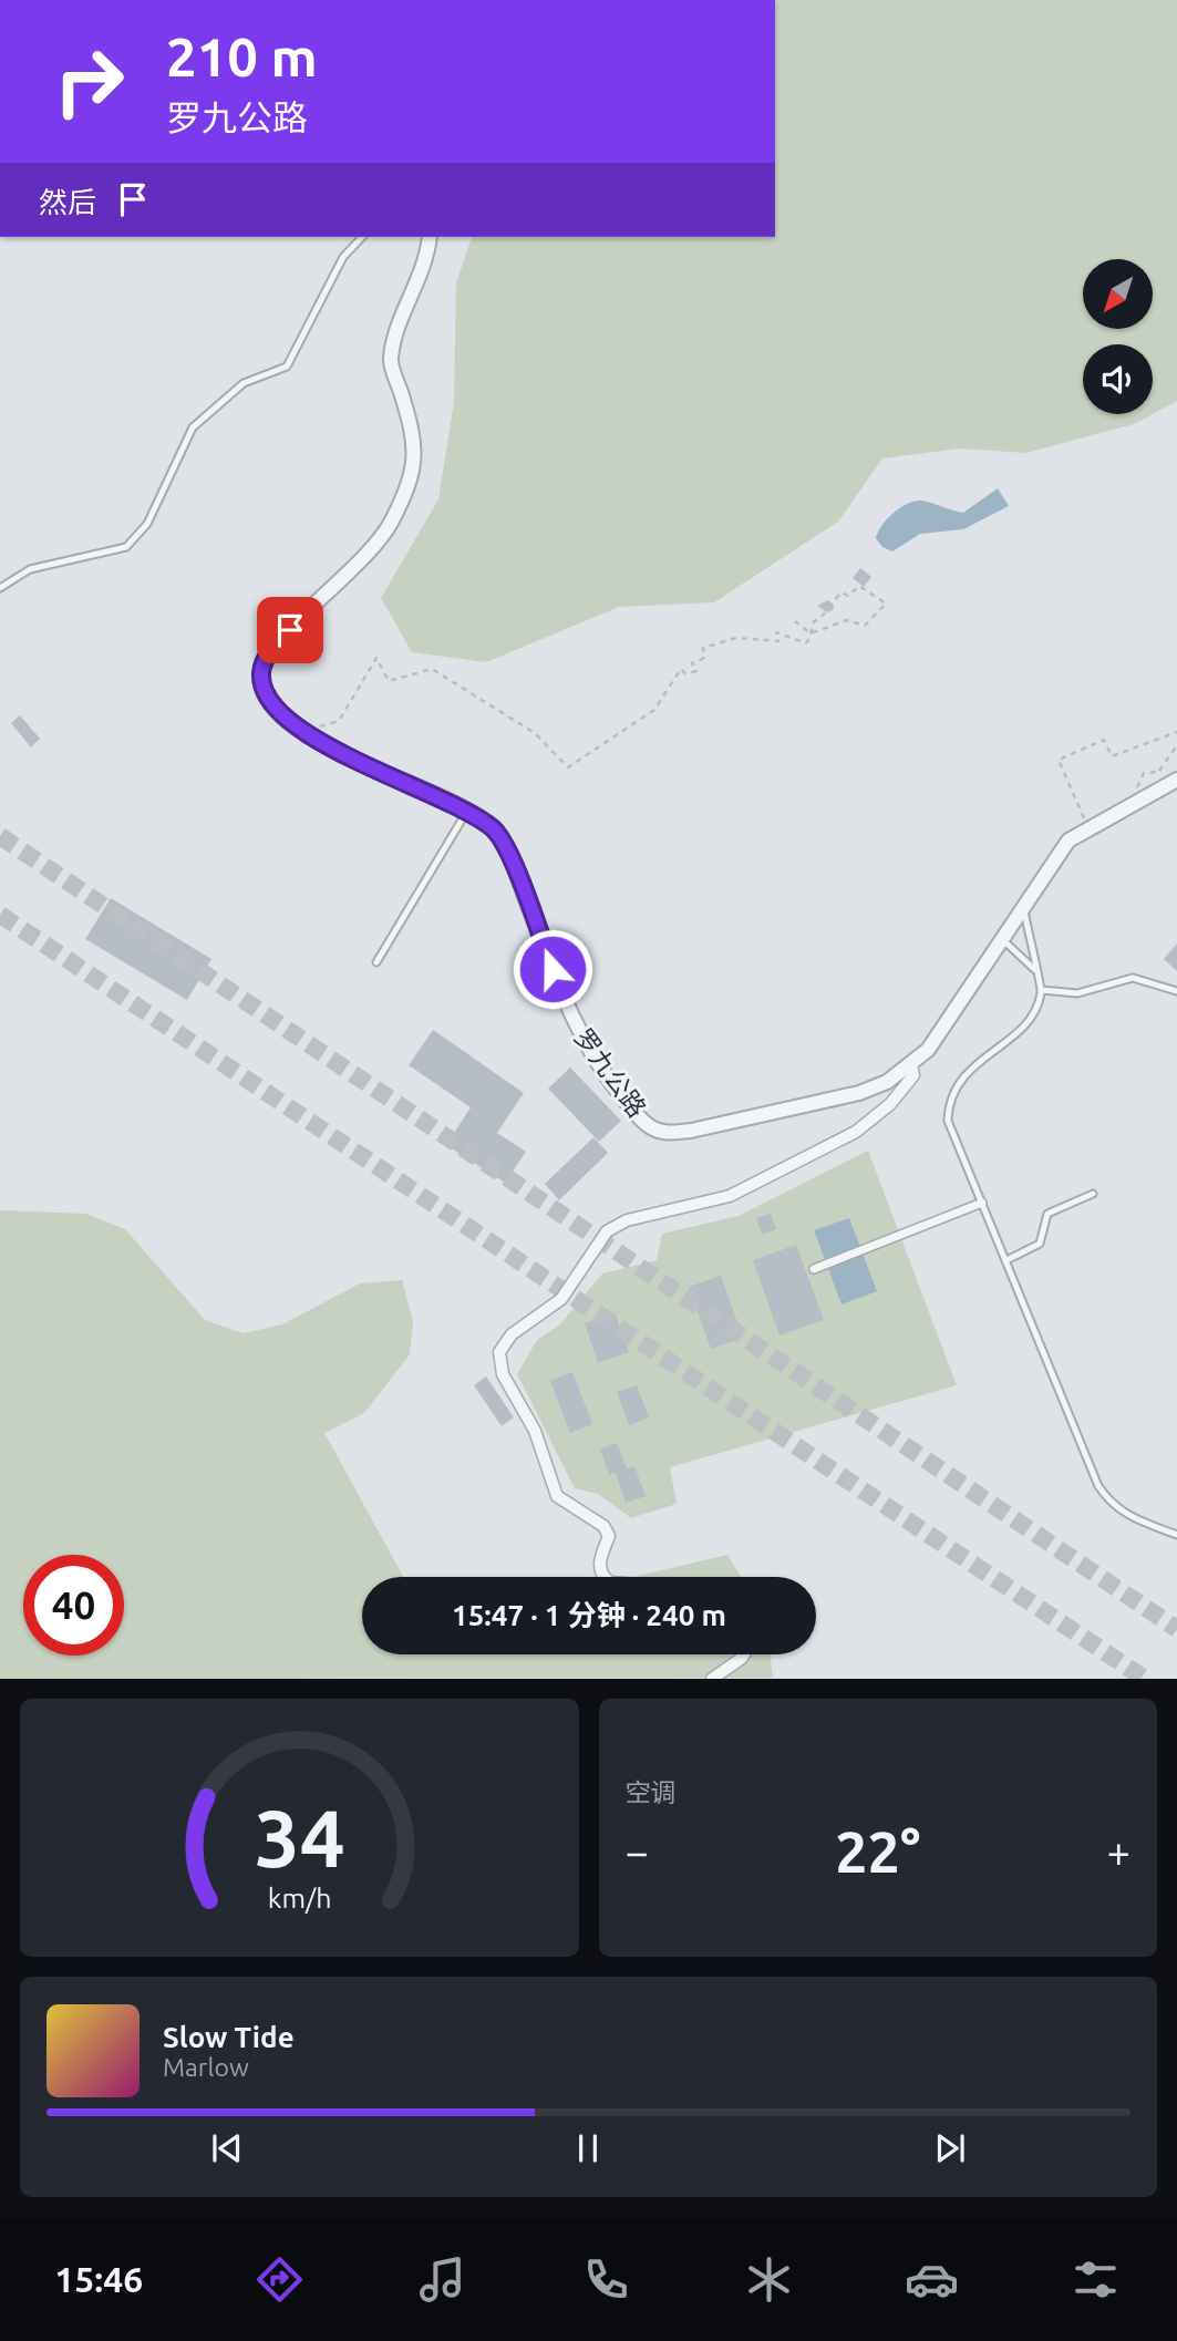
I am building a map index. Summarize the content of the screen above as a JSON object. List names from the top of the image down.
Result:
{
  "streets": {
    "street": ["罗九公路"]
  },
  "north": "bottom left",
  "page": {
    "turn": ["210 m", "罗九公路"],
    "then": "然后",
    "limit": "40",
    "trip": "15:47 · 1 分钟 · 240 m",
    "tile": "空调",
    "heat": ["−", "22°", "+"],
    "song": ["Slow Tide", "Marlow"],
    "tabs": "15:46",
    "gauge": ["34", "km/h"]
  }
}
